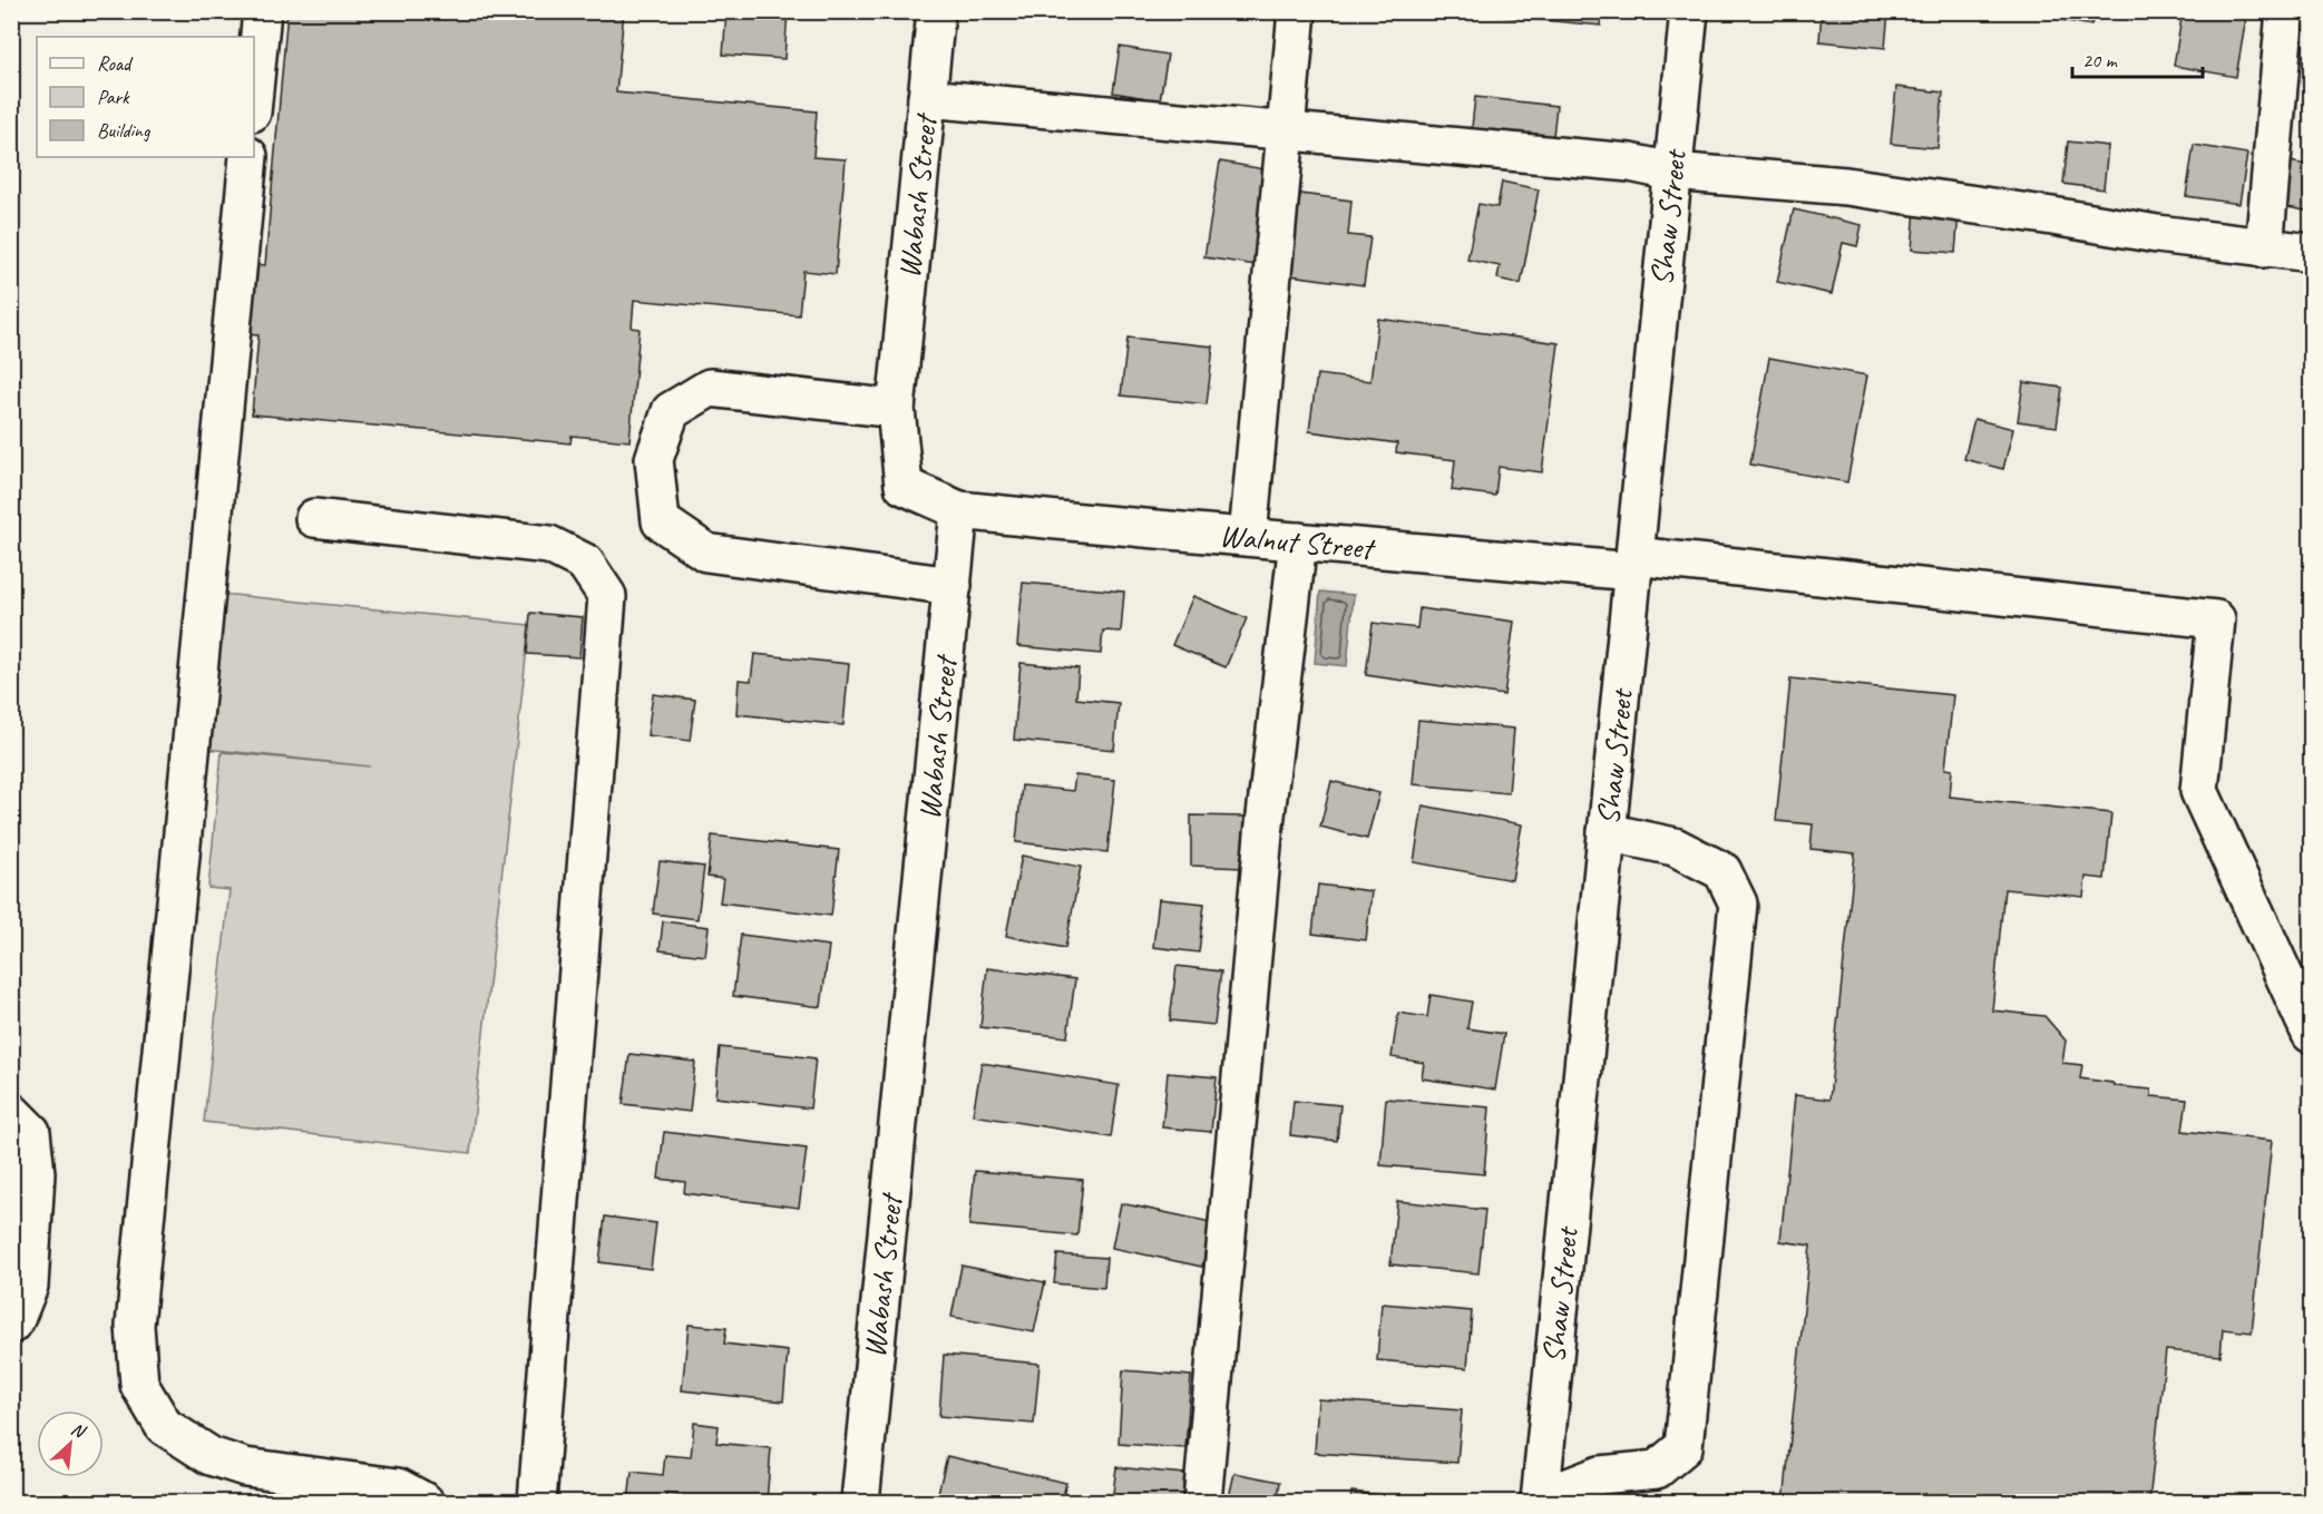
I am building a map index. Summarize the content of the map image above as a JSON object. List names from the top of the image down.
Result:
{
  "streets": {
    "street": ["Wabash Street", "Shaw Street", "Walnut Street"]
  },
  "crossings": [
    ["Wabash Street", "Walnut Street"],
    ["Shaw Street", "Walnut Street"]
  ],
  "legend": ["Road", "Park", "Building"],
  "scale_bar": "20 m",
  "north": "top right"
}
